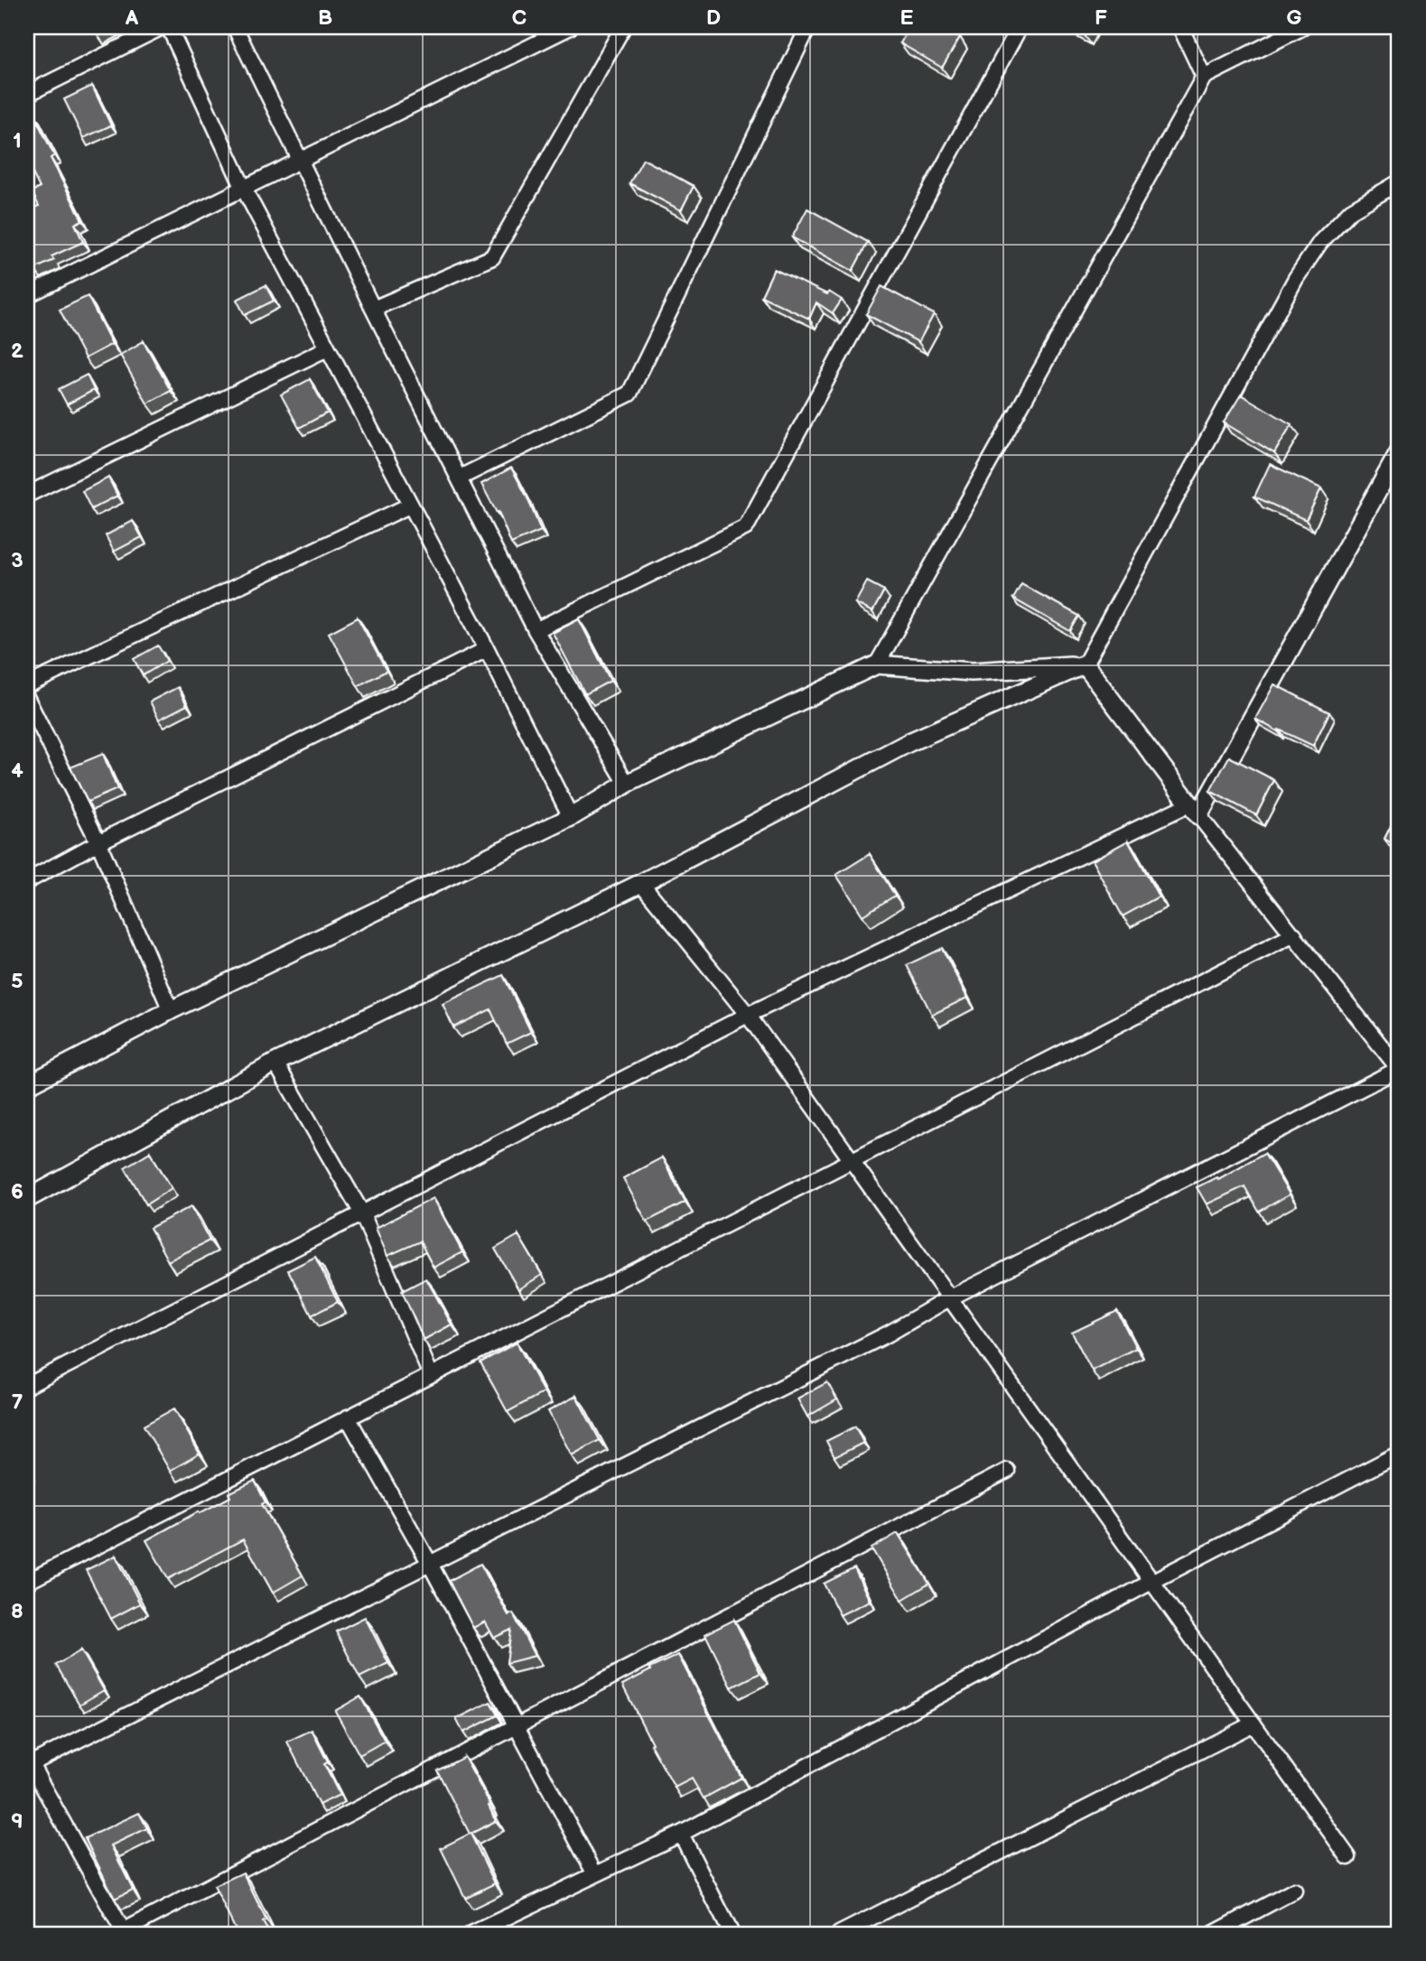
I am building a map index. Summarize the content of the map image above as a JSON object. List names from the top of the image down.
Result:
{
  "grid": {
    "columns": [
      "A",
      "B",
      "C",
      "D",
      "E",
      "F",
      "G"
    ],
    "rows": [
      "1",
      "2",
      "3",
      "4",
      "5",
      "6",
      "7",
      "8",
      "9"
    ]
  }
}
